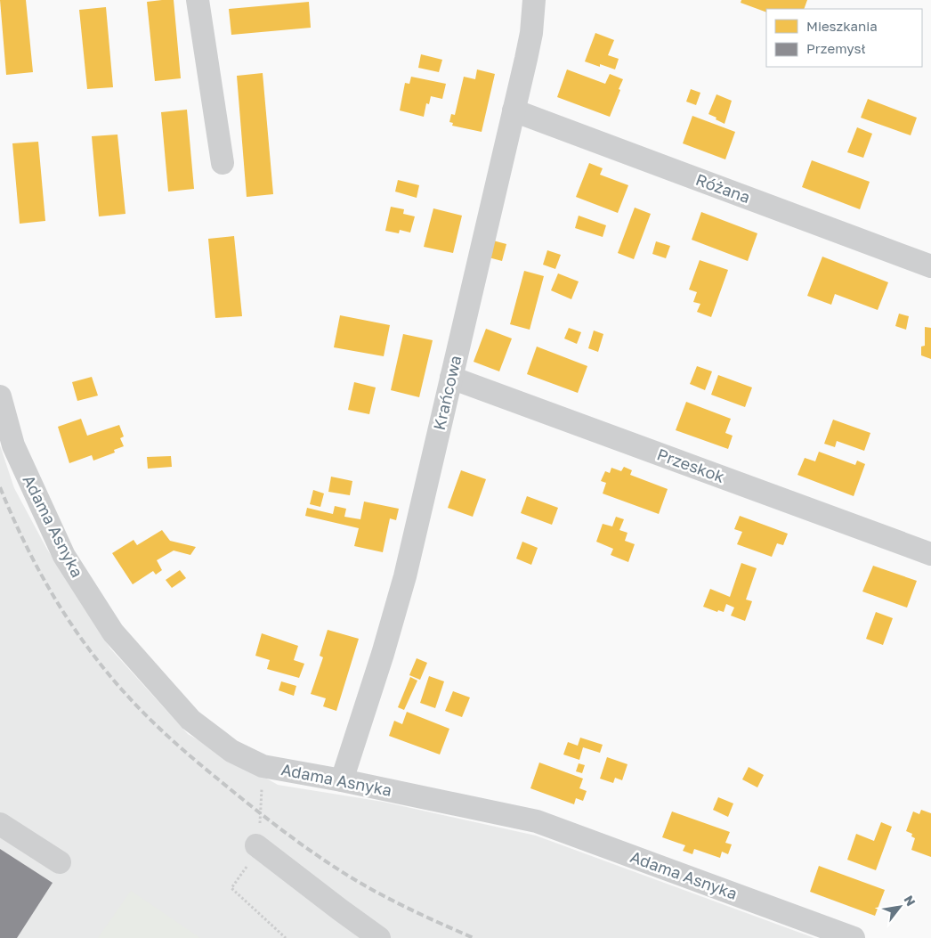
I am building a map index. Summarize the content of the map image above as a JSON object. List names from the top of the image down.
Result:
{
  "streets": {
    "street": [
      "Różana",
      "Krańcowa",
      "Przeskok",
      "Adama Asnyka"
    ]
  },
  "crossings": [
    ["Różana", "Krańcowa"],
    ["Krańcowa", "Przeskok"],
    ["Krańcowa", "Adama Asnyka"]
  ],
  "legend": ["Mieszkania", "Przemysł"],
  "north": "top right"
}
